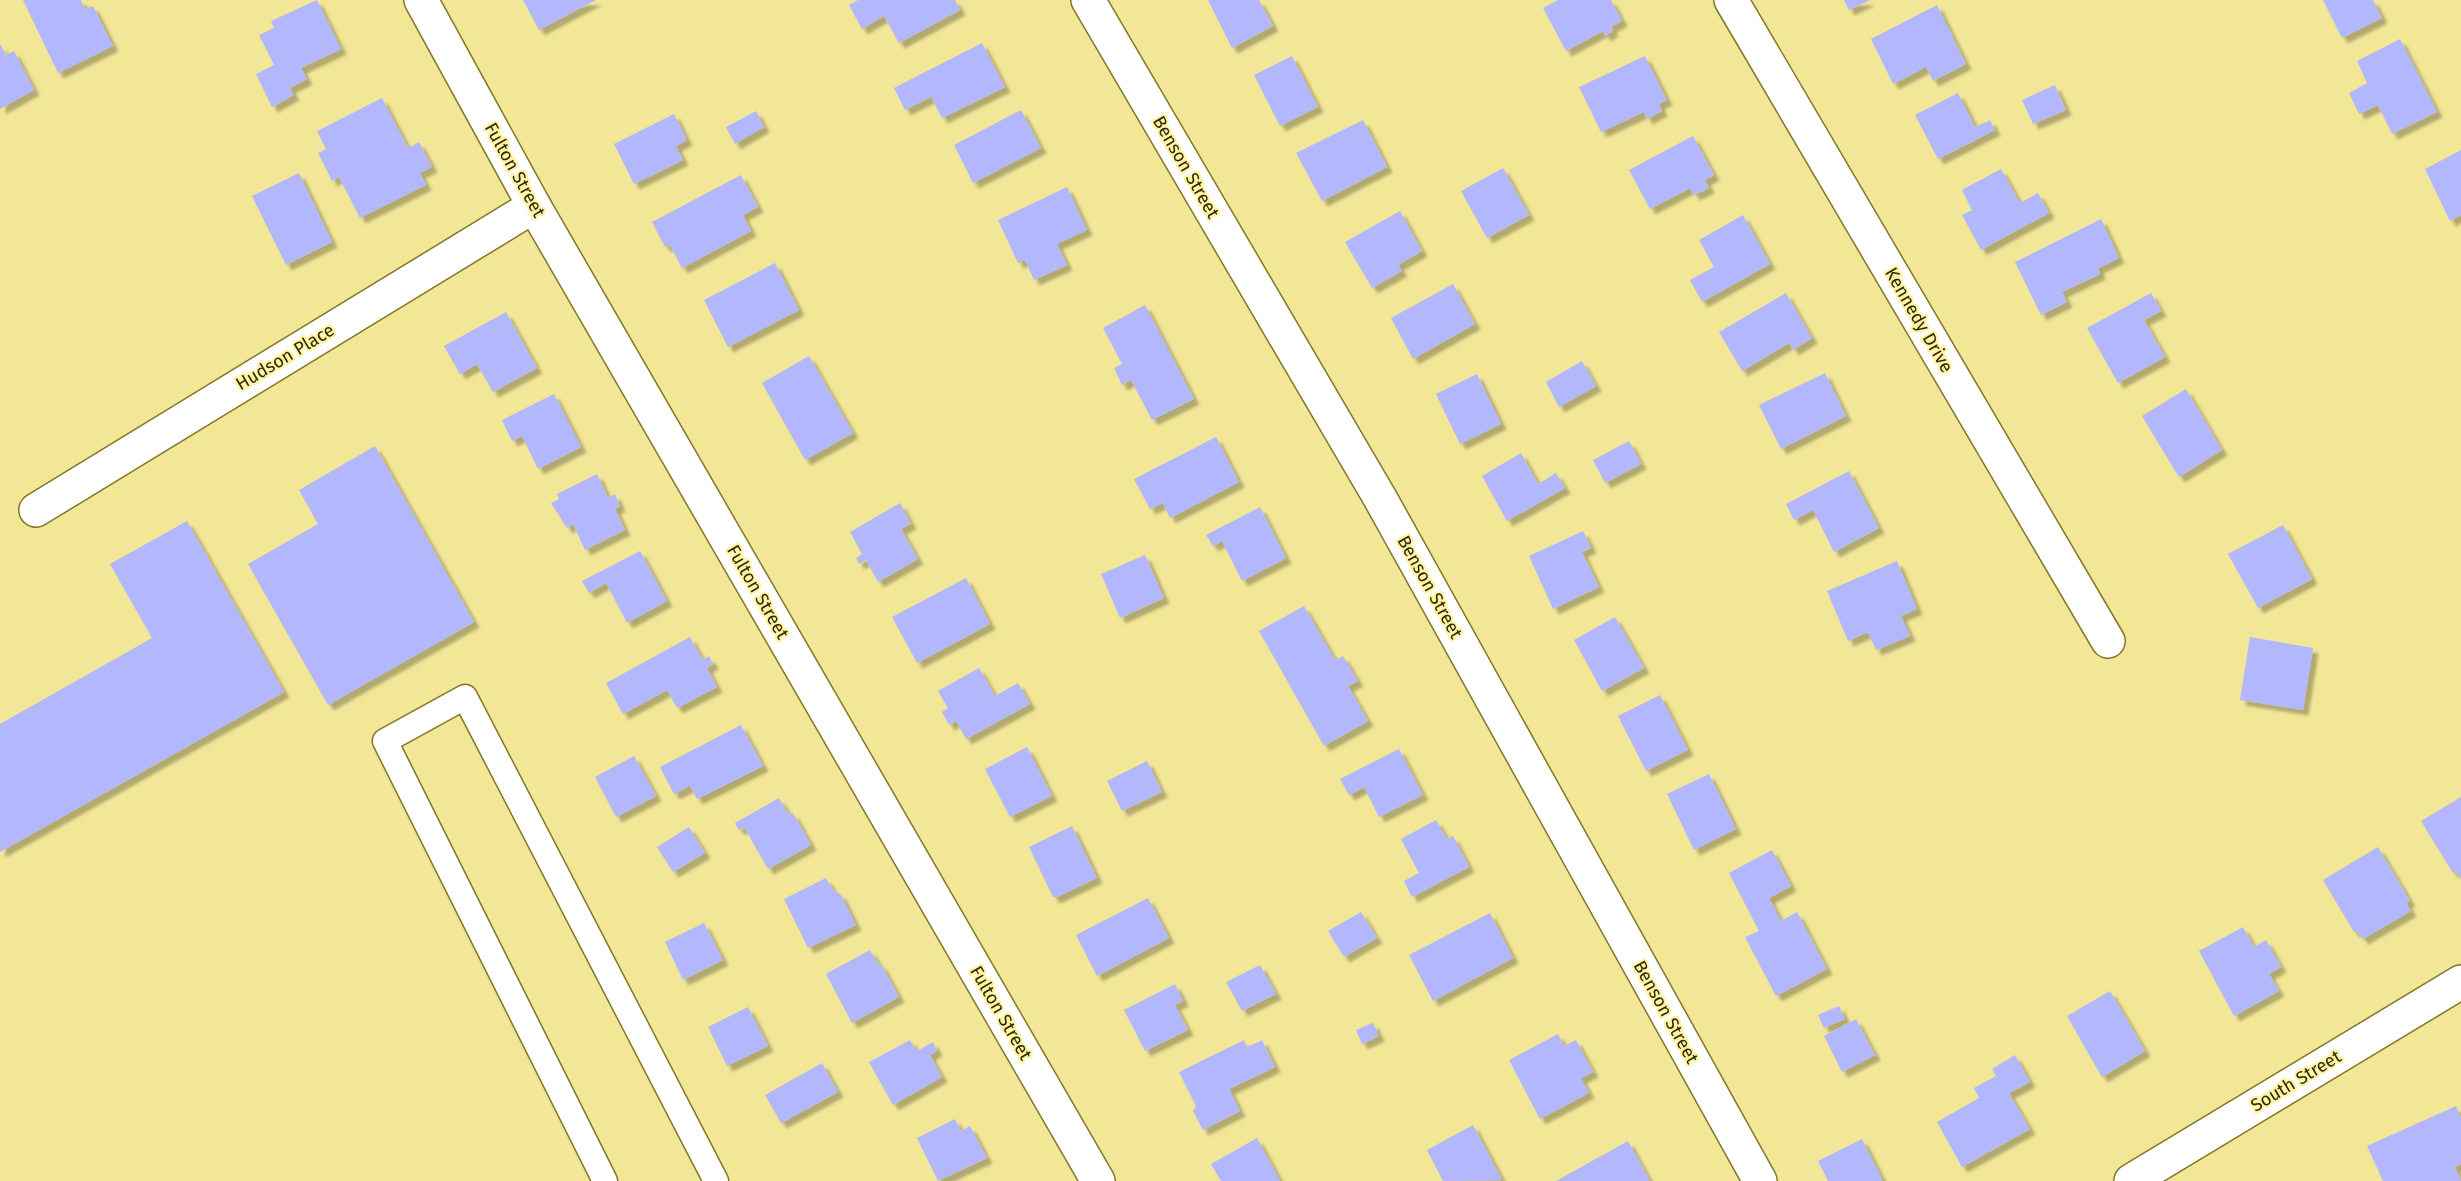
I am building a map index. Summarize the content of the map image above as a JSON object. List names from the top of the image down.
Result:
{
  "streets": {
    "street": [
      "Benson Street",
      "Fulton Street",
      "Kennedy Drive",
      "Hudson Place",
      "South Street"
    ]
  },
  "crossings": [
    ["Fulton Street", "Hudson Place"]
  ]
}
